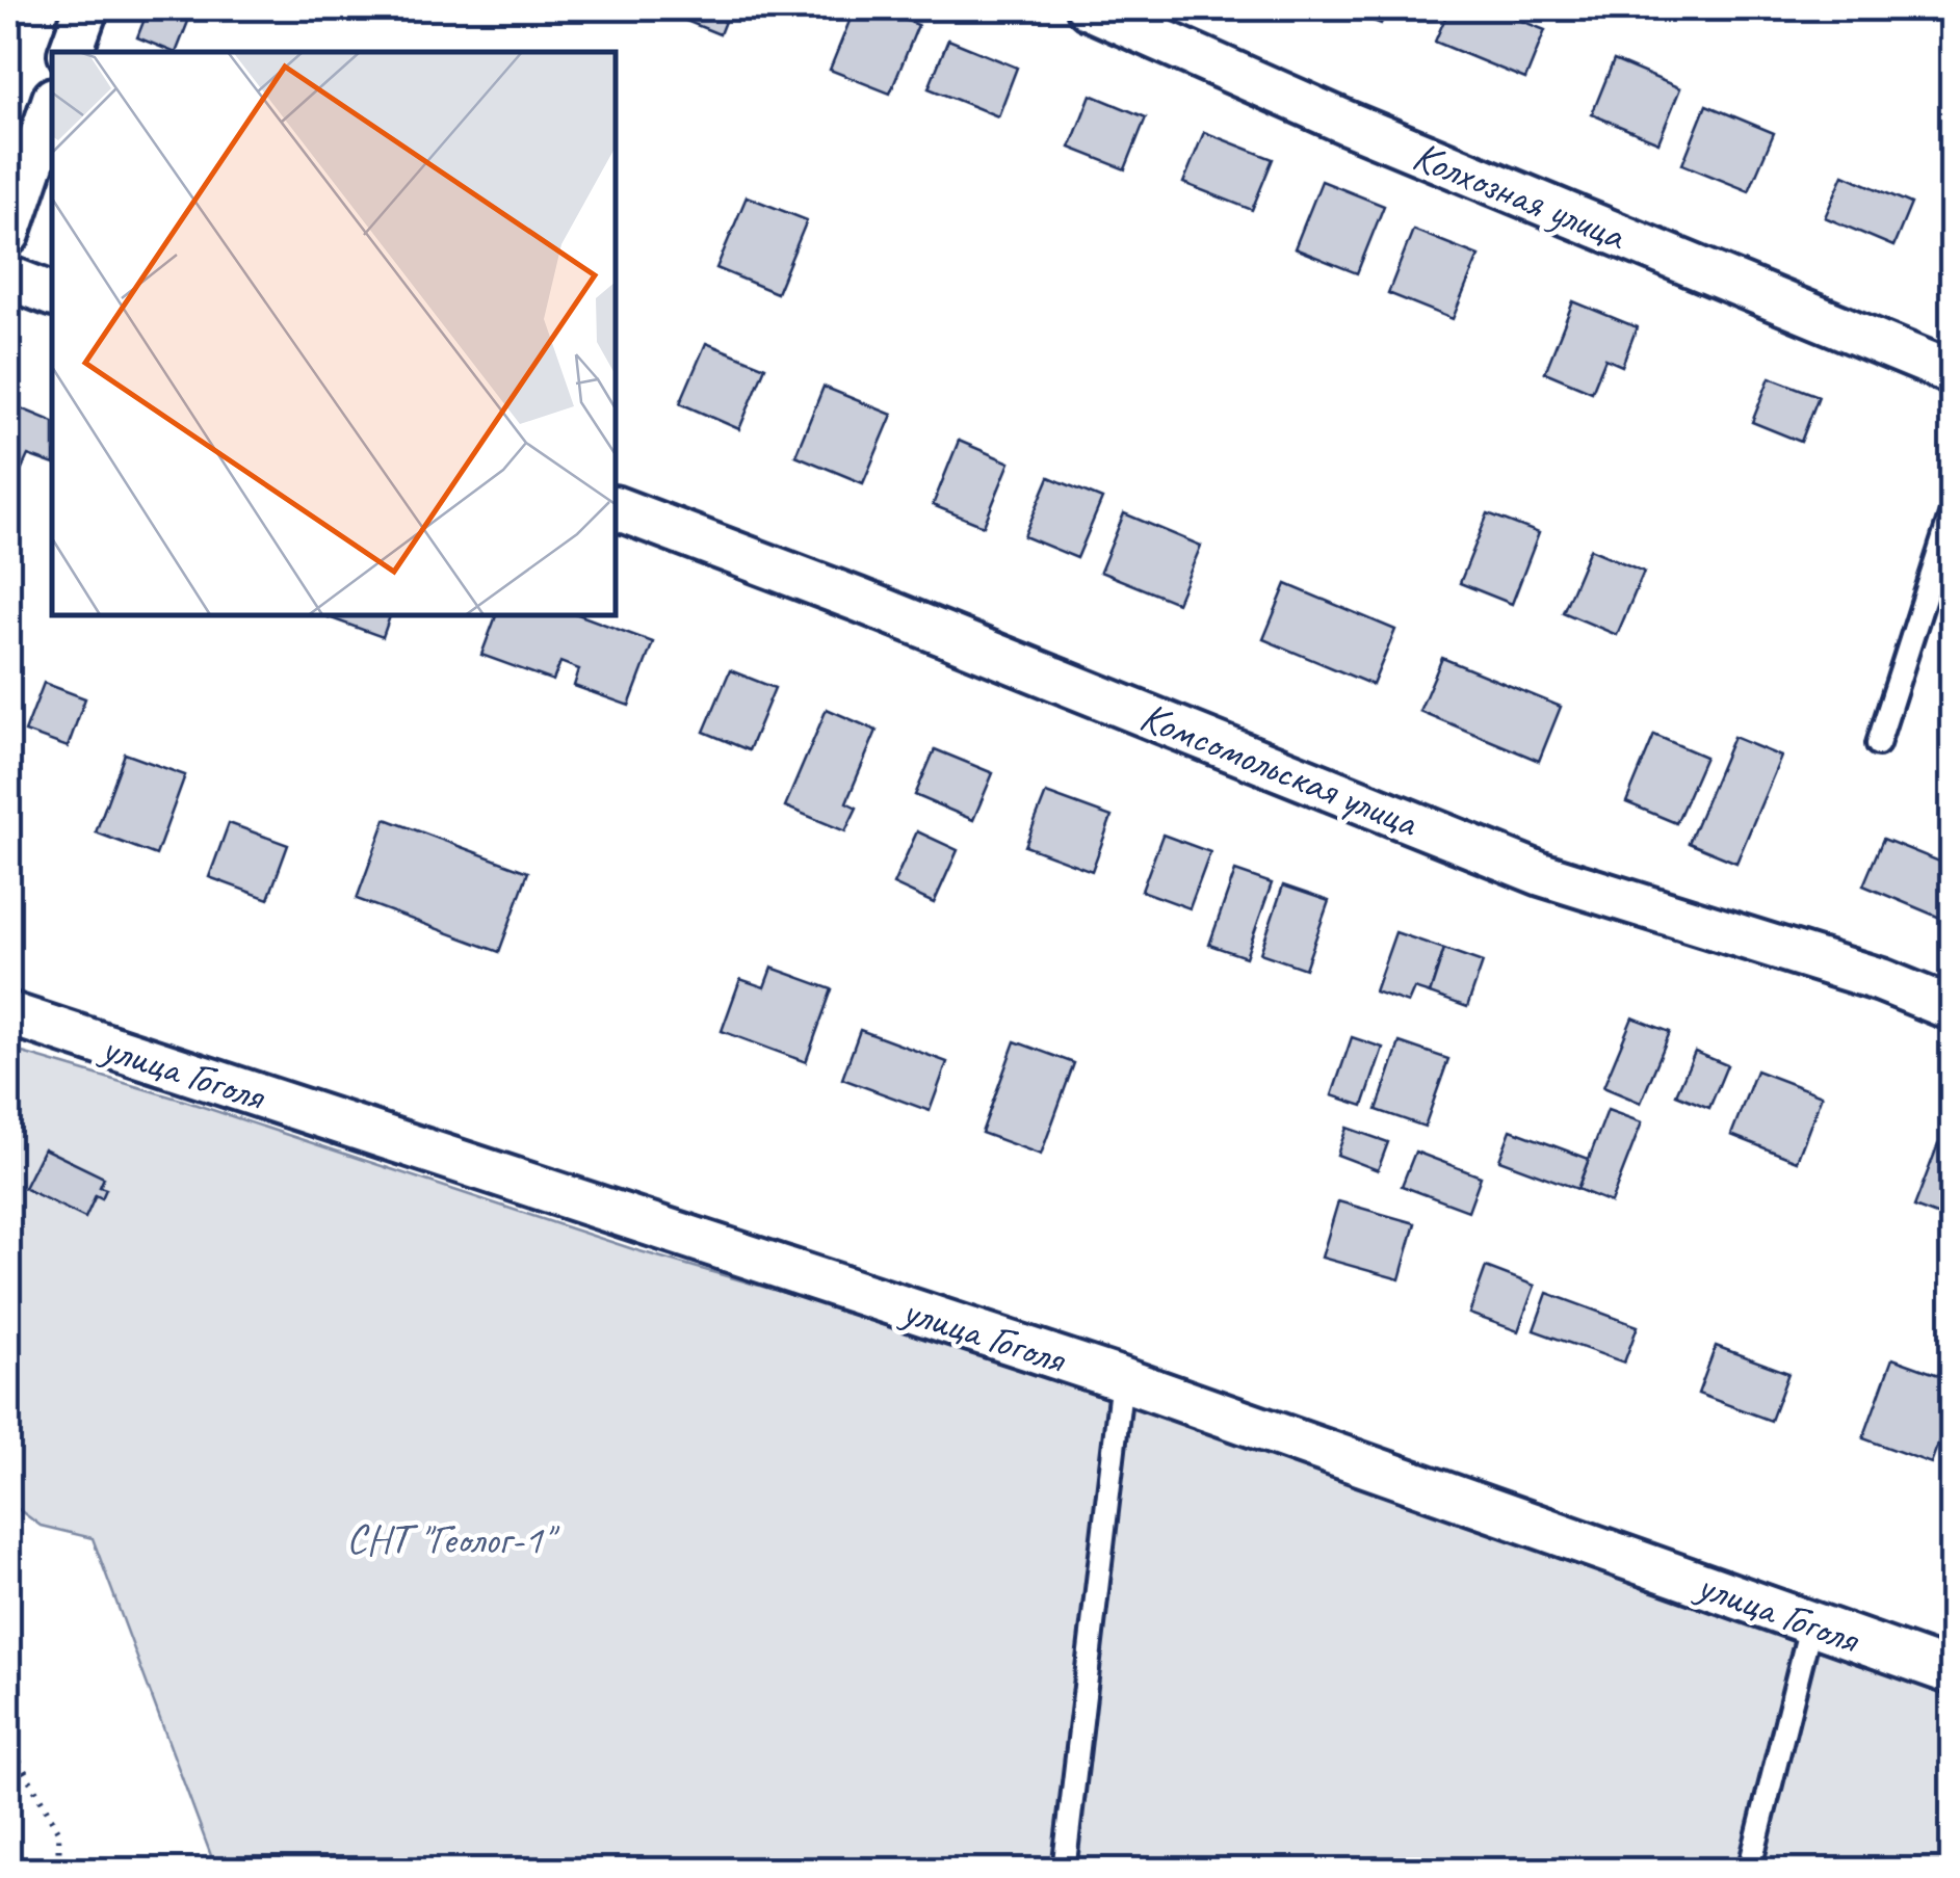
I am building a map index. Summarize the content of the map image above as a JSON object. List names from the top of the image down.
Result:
{
  "streets": {
    "street": ["Колхозная улица", "Комсомольская улица", "улица Гоголя"]
  },
  "parks": ["СНТ \"Геолог-1\""]
}
